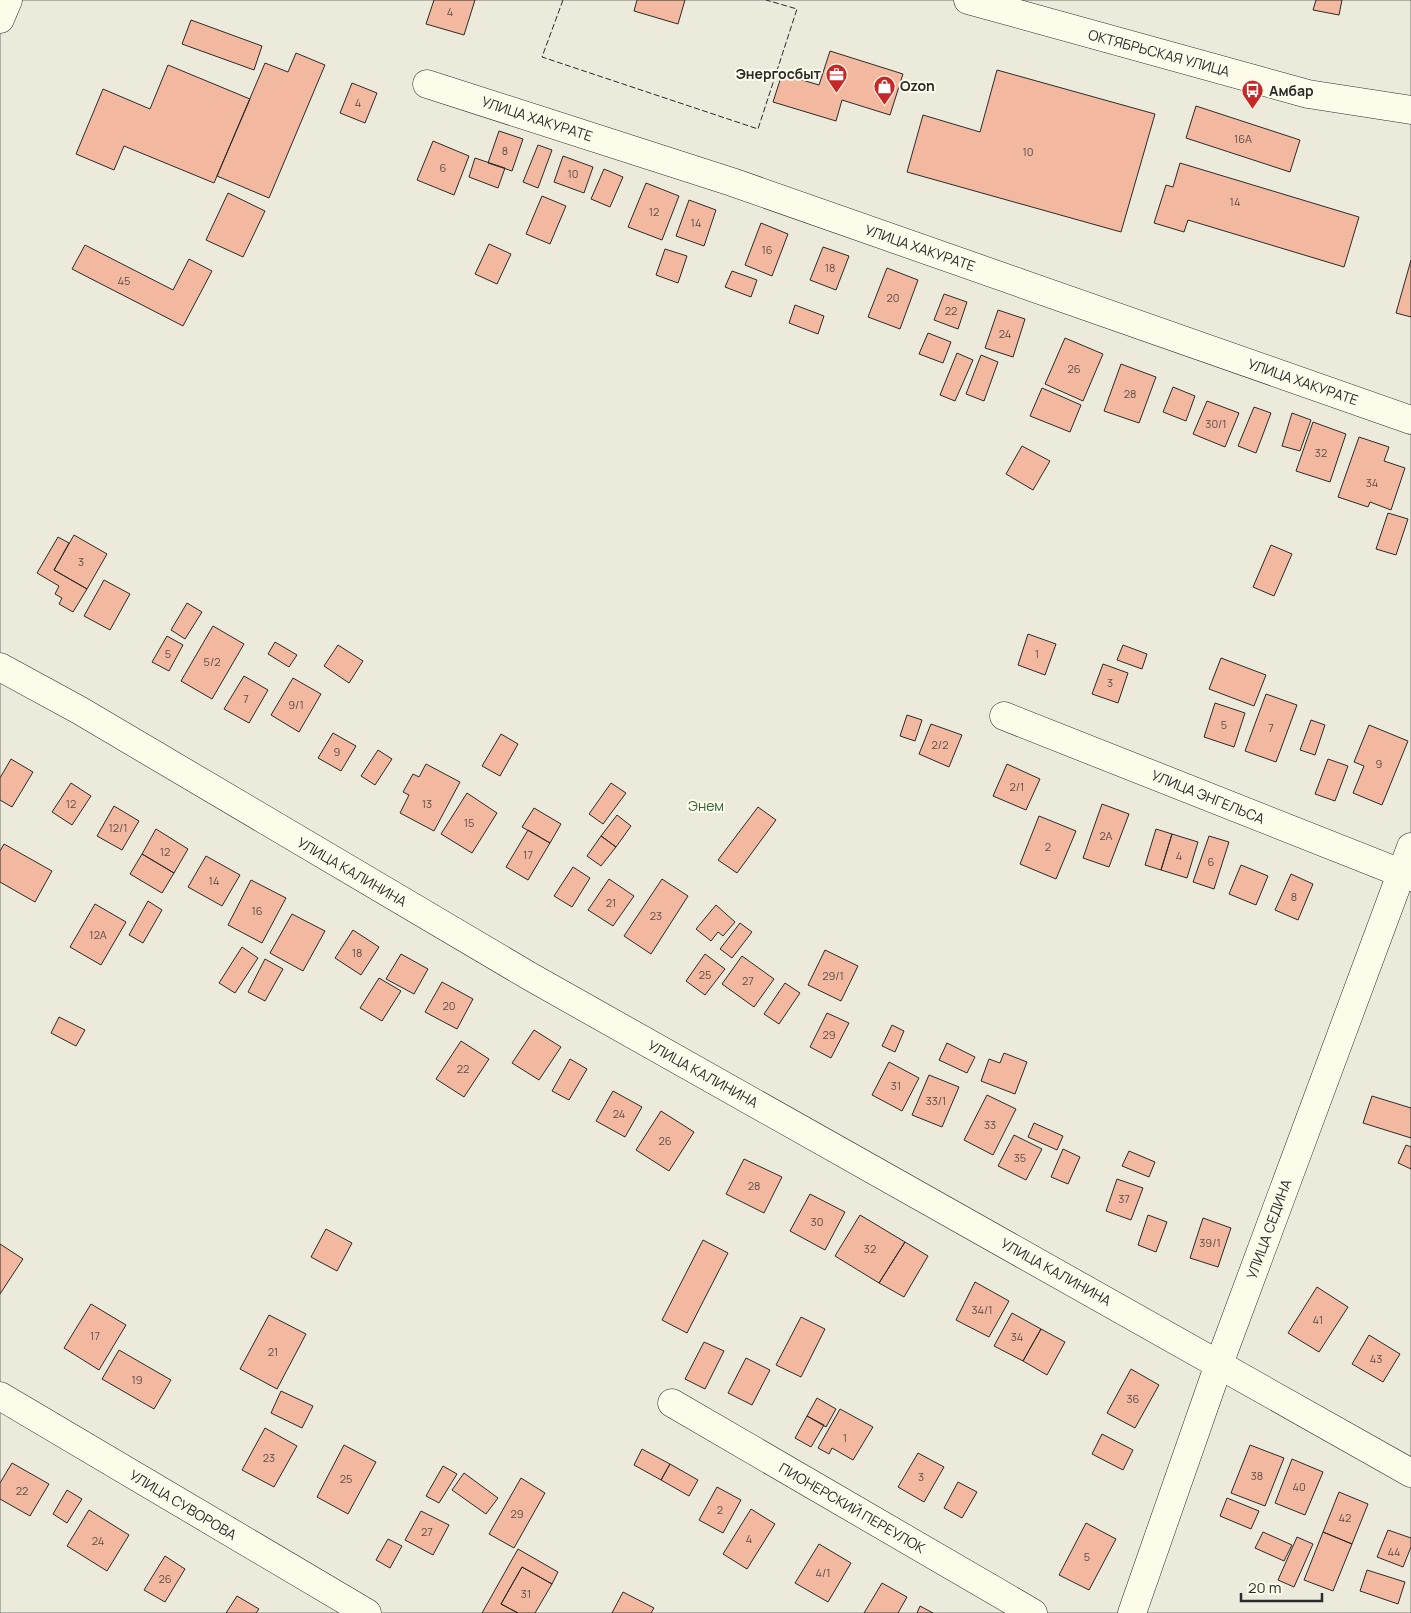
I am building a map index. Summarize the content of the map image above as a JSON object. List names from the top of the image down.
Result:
{
  "streets": {
    "main road": [
      "ОКТЯБРЬСКАЯ УЛИЦА",
      "УЛИЦА ХАКУРАТЕ",
      "УЛИЦА ЭНГЕЛЬСА",
      "УЛИЦА КАЛИНИНА",
      "УЛИЦА СЕДИНА",
      "УЛИЦА СУВОРОВА",
      "ПИОНЕРСКИЙ ПЕРЕУЛОК"
    ]
  },
  "crossings": [
    ["УЛИЦА ЭНГЕЛЬСА", "УЛИЦА СЕДИНА"],
    ["УЛИЦА КАЛИНИНА", "УЛИЦА СЕДИНА"]
  ],
  "parks": ["Энем"],
  "places": {
    "office": ["Энергосбыт"],
    "shop": ["Ozon"],
    "bus stop": ["Амбар"]
  },
  "house_numbers": [
    "4",
    "4",
    "16А",
    "8",
    "10",
    "6",
    "10",
    "14",
    "12",
    "14",
    "16",
    "18",
    "45",
    "20",
    "22",
    "24",
    "26",
    "28",
    "30/1",
    "32",
    "34",
    "3",
    "5",
    "1",
    "5/2",
    "3",
    "7",
    "9/1",
    "5",
    "7",
    "2/2",
    "9",
    "9",
    "2/1",
    "12",
    "13",
    "15",
    "12/1",
    "2А",
    "2",
    "12",
    "17",
    "4",
    "6",
    "14",
    "8",
    "21",
    "16",
    "23",
    "12А",
    "18",
    "25",
    "29/1",
    "27",
    "20",
    "29",
    "22",
    "31",
    "33/1",
    "24",
    "33",
    "26",
    "35",
    "28",
    "37",
    "30",
    "39/1",
    "32",
    "34/1",
    "41",
    "17",
    "34",
    "21",
    "43",
    "19",
    "36",
    "1",
    "23",
    "38",
    "3",
    "25",
    "40",
    "22",
    "2",
    "29",
    "42",
    "27",
    "4",
    "24",
    "44",
    "5",
    "4/1",
    "26",
    "31"
  ],
  "scale_bar": "20 m"
}
